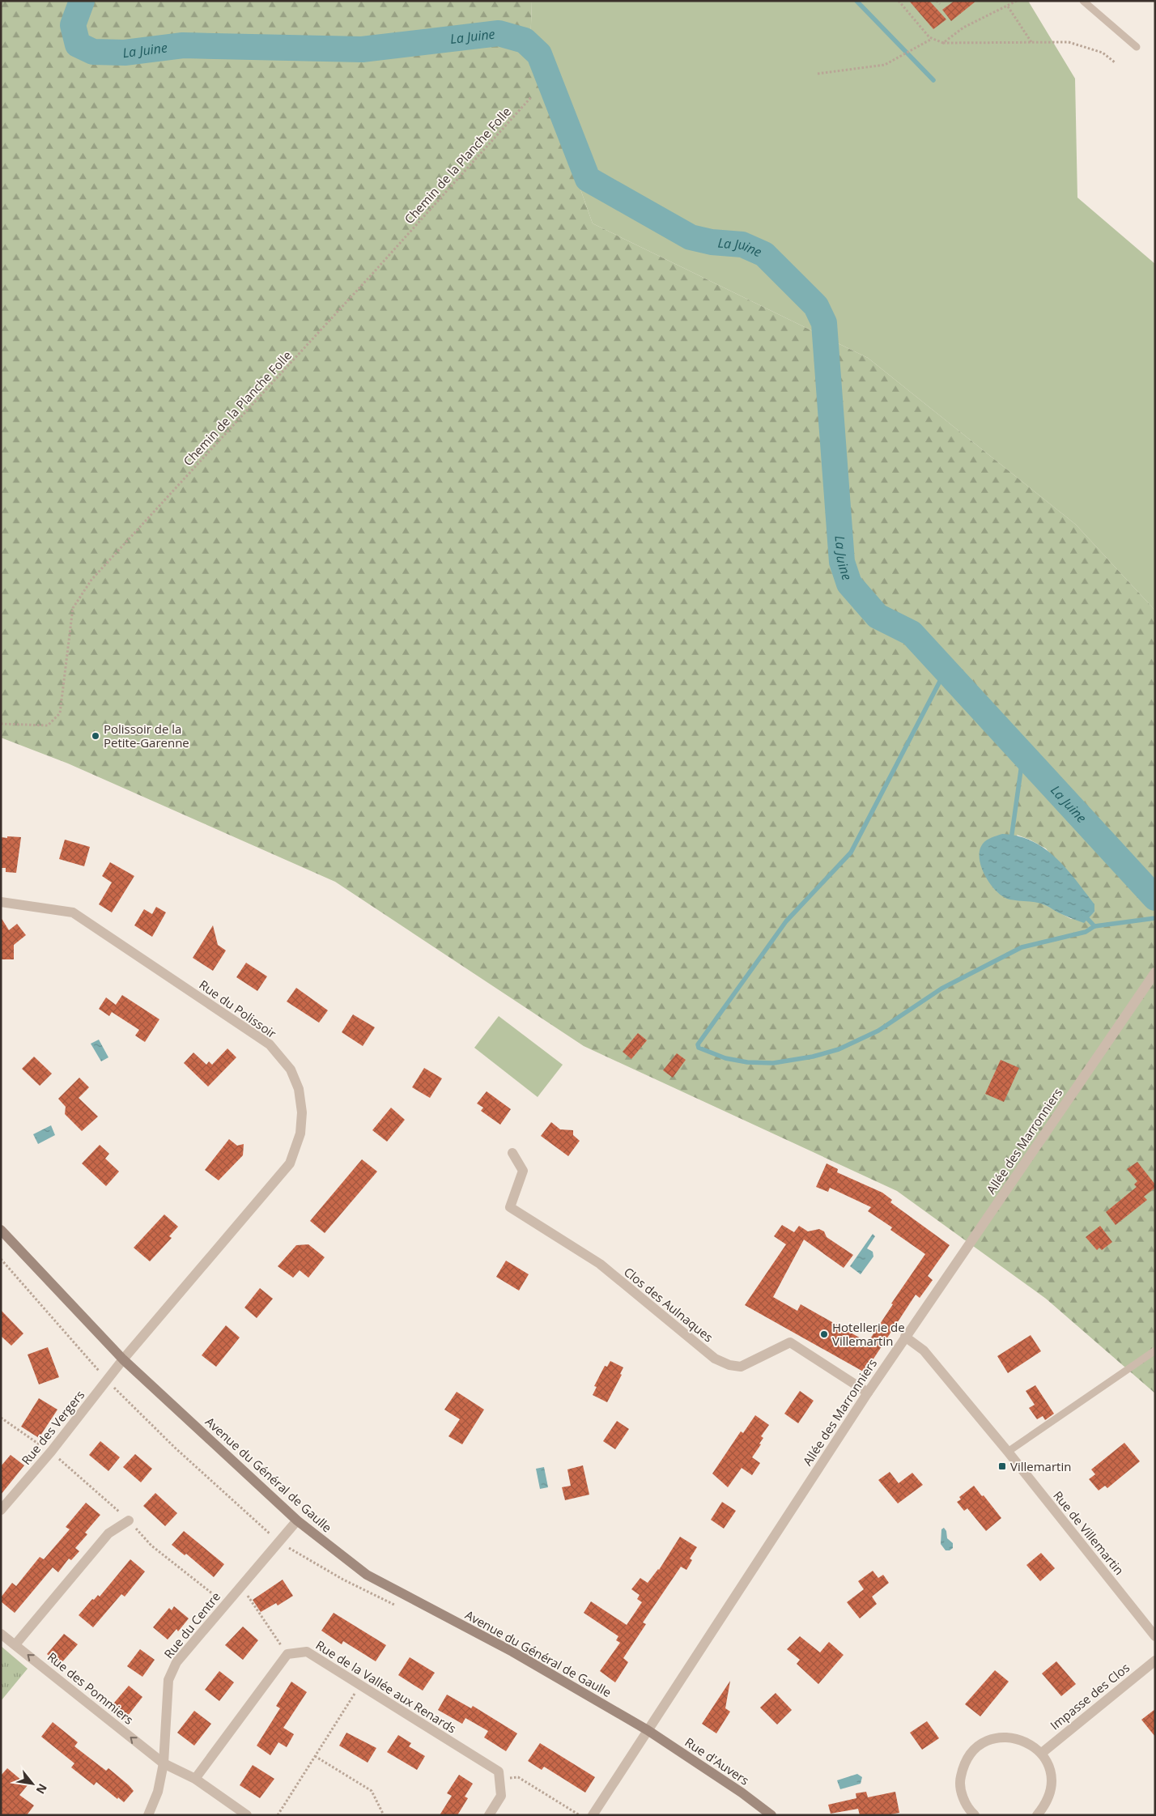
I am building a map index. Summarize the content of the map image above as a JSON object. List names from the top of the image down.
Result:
{
  "streets": {
    "main road": ["Avenue du Général de Gaulle", "Rue d'Auvers"],
    "street": [
      "Rue du Polissoir",
      "Allée des Marronniers",
      "Clos des Aulnaques",
      "Rue des Vergers",
      "Rue de Villemartin",
      "Rue du Centre",
      "Rue de la Vallée aux Renards",
      "Rue des Pommiers",
      "Impasse des Clos"
    ],
    "path": ["Chemin de la Planche Folle"]
  },
  "crossings": [
    ["Rue du Polissoir", "Rue des Vergers"],
    ["Rue du Polissoir", "Avenue du Général de Gaulle"],
    ["Allée des Marronniers", "Clos des Aulnaques"],
    ["Allée des Marronniers", "Avenue du Général de Gaulle"],
    ["Allée des Marronniers", "Rue de Villemartin"],
    ["Allée des Marronniers", "Rue d'Auvers"],
    ["Rue des Vergers", "Avenue du Général de Gaulle"],
    ["Avenue du Général de Gaulle", "Rue du Centre"],
    ["Avenue du Général de Gaulle", "Rue d'Auvers"],
    ["Rue du Centre", "Rue des Pommiers"]
  ],
  "one_way": ["Rue des Pommiers"],
  "water": ["La Juine"],
  "places": {
    "other": ["Polissoir de la Petite-Garenne", "Hotellerie de Villemartin"],
    "transit": ["Villemartin"]
  },
  "north": "bottom right"
}
